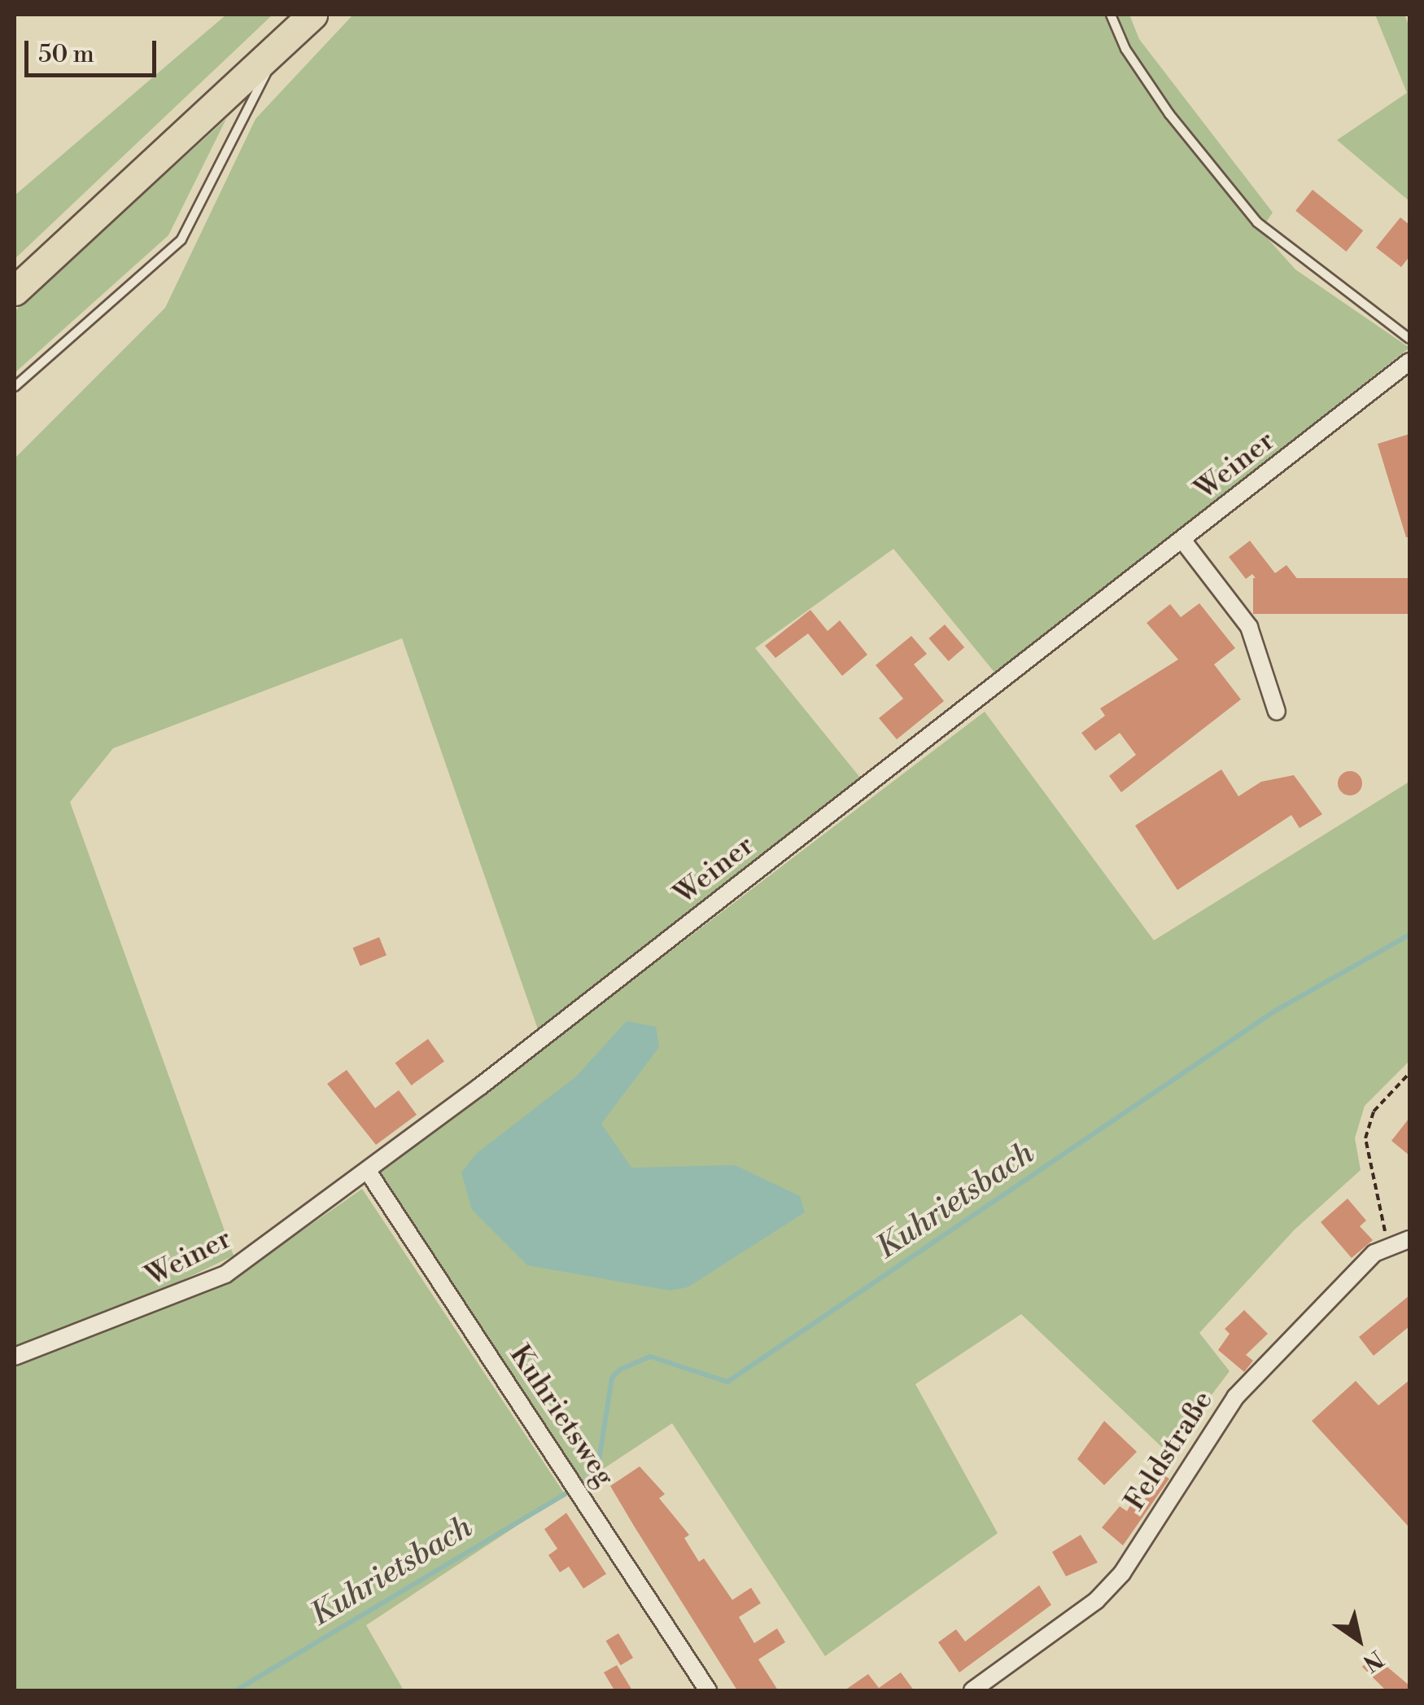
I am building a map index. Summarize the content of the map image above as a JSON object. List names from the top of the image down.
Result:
{
  "streets": {
    "street": ["Weiner", "Kuhrietsweg", "Feldstraße"]
  },
  "crossings": [
    ["Weiner", "Kuhrietsweg"]
  ],
  "water": ["Kuhrietsbach"],
  "scale_bar": "50 m",
  "north": "bottom right"
}
